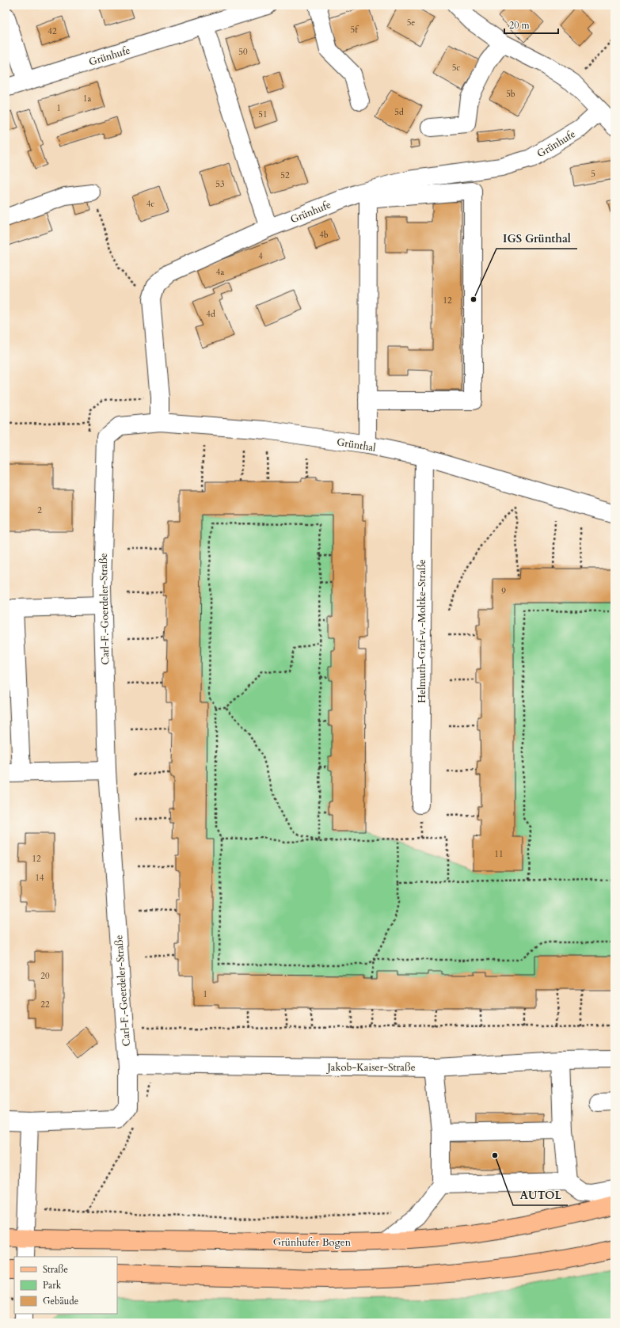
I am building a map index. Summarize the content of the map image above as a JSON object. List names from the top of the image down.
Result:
{
  "streets": {
    "main road": ["Grünhufer Bogen"],
    "street": [
      "Grünhufe",
      "Grünthal",
      "Carl-F.-Goerdeler-Straße",
      "Helmuth-Graf-v.-Moltke-Straße",
      "Jakob-Kaiser-Straße"
    ]
  },
  "crossings": [
    ["Grünhufe", "Grünthal"],
    ["Grünthal", "Carl-F.-Goerdeler-Straße"],
    ["Grünthal", "Helmuth-Graf-v.-Moltke-Straße"],
    ["Carl-F.-Goerdeler-Straße", "Jakob-Kaiser-Straße"]
  ],
  "places": ["IGS Grünthal", "AUTOL"],
  "house_numbers": [
    "5e",
    "5f",
    "42",
    "50",
    "5c",
    "5b",
    "1a",
    "1",
    "5d",
    "51",
    "5",
    "52",
    "53",
    "4c",
    "4b",
    "4",
    "4a",
    "12",
    "4d",
    "2",
    "9",
    "11",
    "12",
    "14",
    "20",
    "1",
    "22"
  ],
  "legend": ["Straße", "Park", "Gebäude"],
  "scale_bar": "20 m"
}
